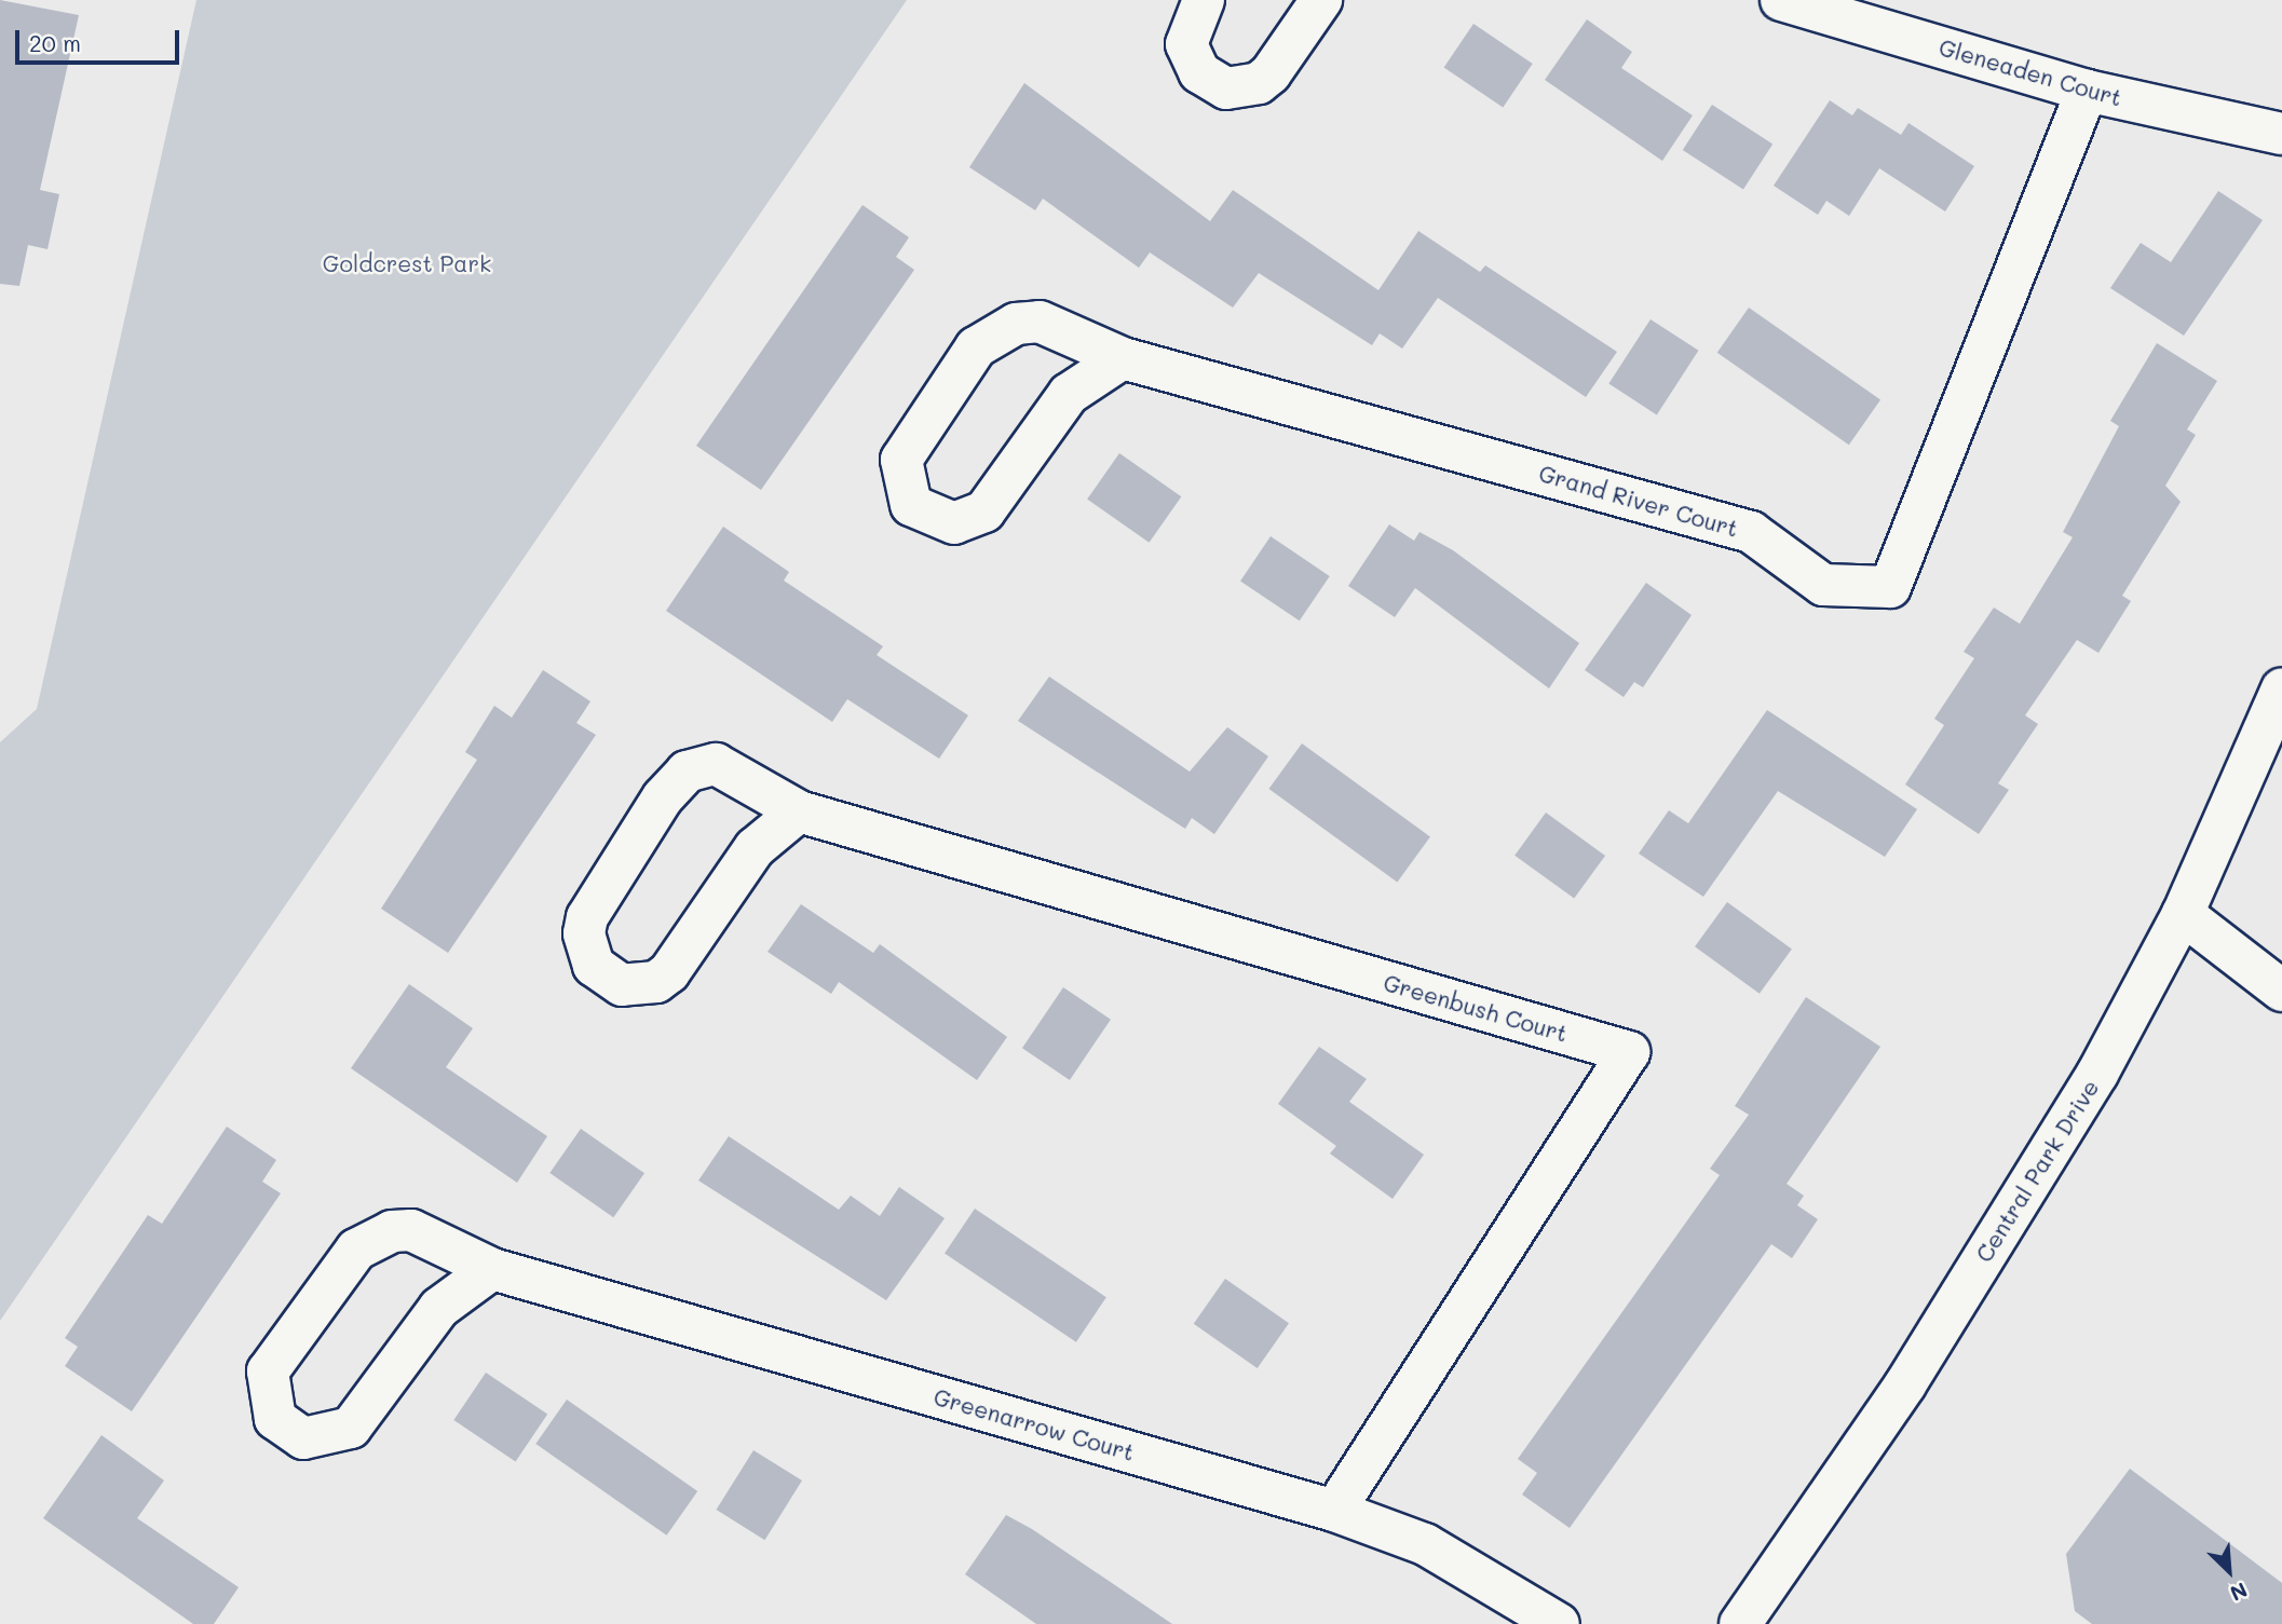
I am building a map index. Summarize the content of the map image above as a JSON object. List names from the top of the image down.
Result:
{
  "streets": {
    "street": [
      "Gleneaden Court",
      "Grand River Court",
      "Greenbush Court",
      "Central Park Drive",
      "Greenarrow Court"
    ]
  },
  "crossings": [
    ["Gleneaden Court", "Grand River Court"],
    ["Greenbush Court", "Greenarrow Court"]
  ],
  "parks": ["Goldcrest Park"],
  "scale_bar": "20 m",
  "north": "bottom right"
}
